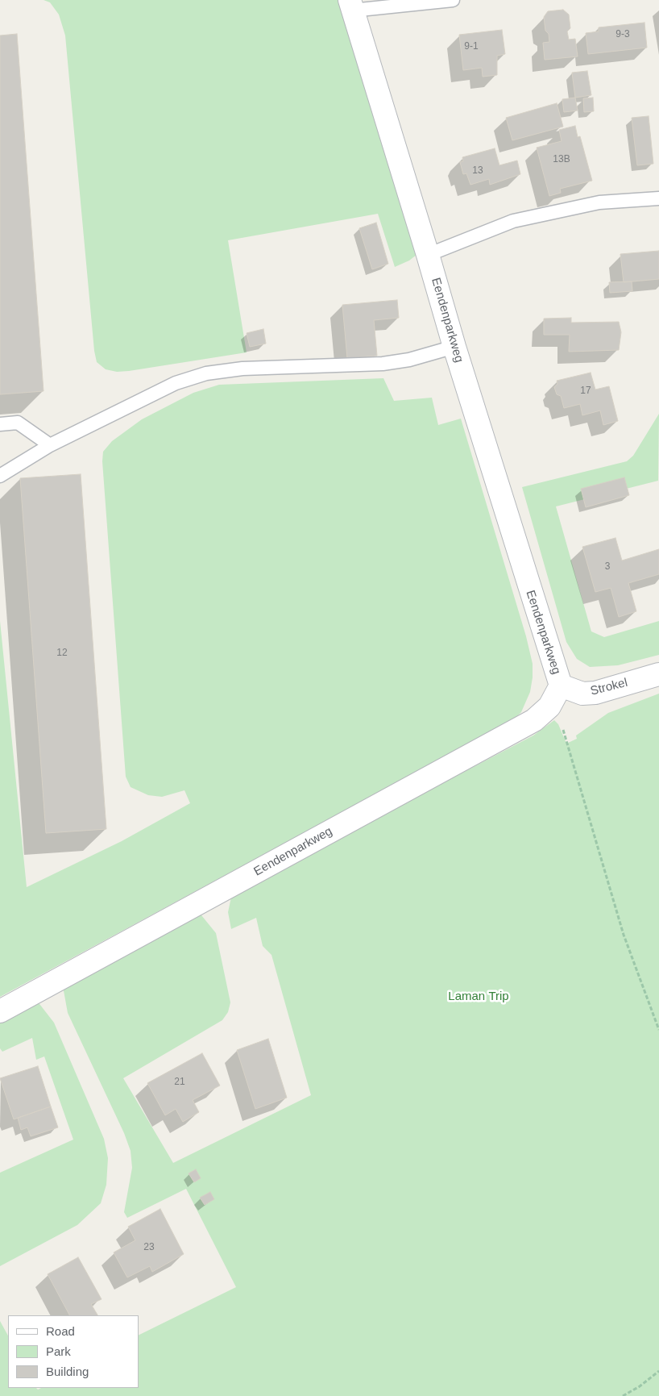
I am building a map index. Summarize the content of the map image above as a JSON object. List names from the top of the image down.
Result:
{
  "streets": {
    "street": ["Eendenparkweg", "Strokel"]
  },
  "crossings": [
    ["Eendenparkweg", "Strokel"]
  ],
  "parks": ["Laman Trip"],
  "house_numbers": [
    "9-3",
    "9-1",
    "13B",
    "13",
    "17",
    "3",
    "12",
    "21",
    "23"
  ],
  "legend": ["Road", "Park", "Building"]
}
